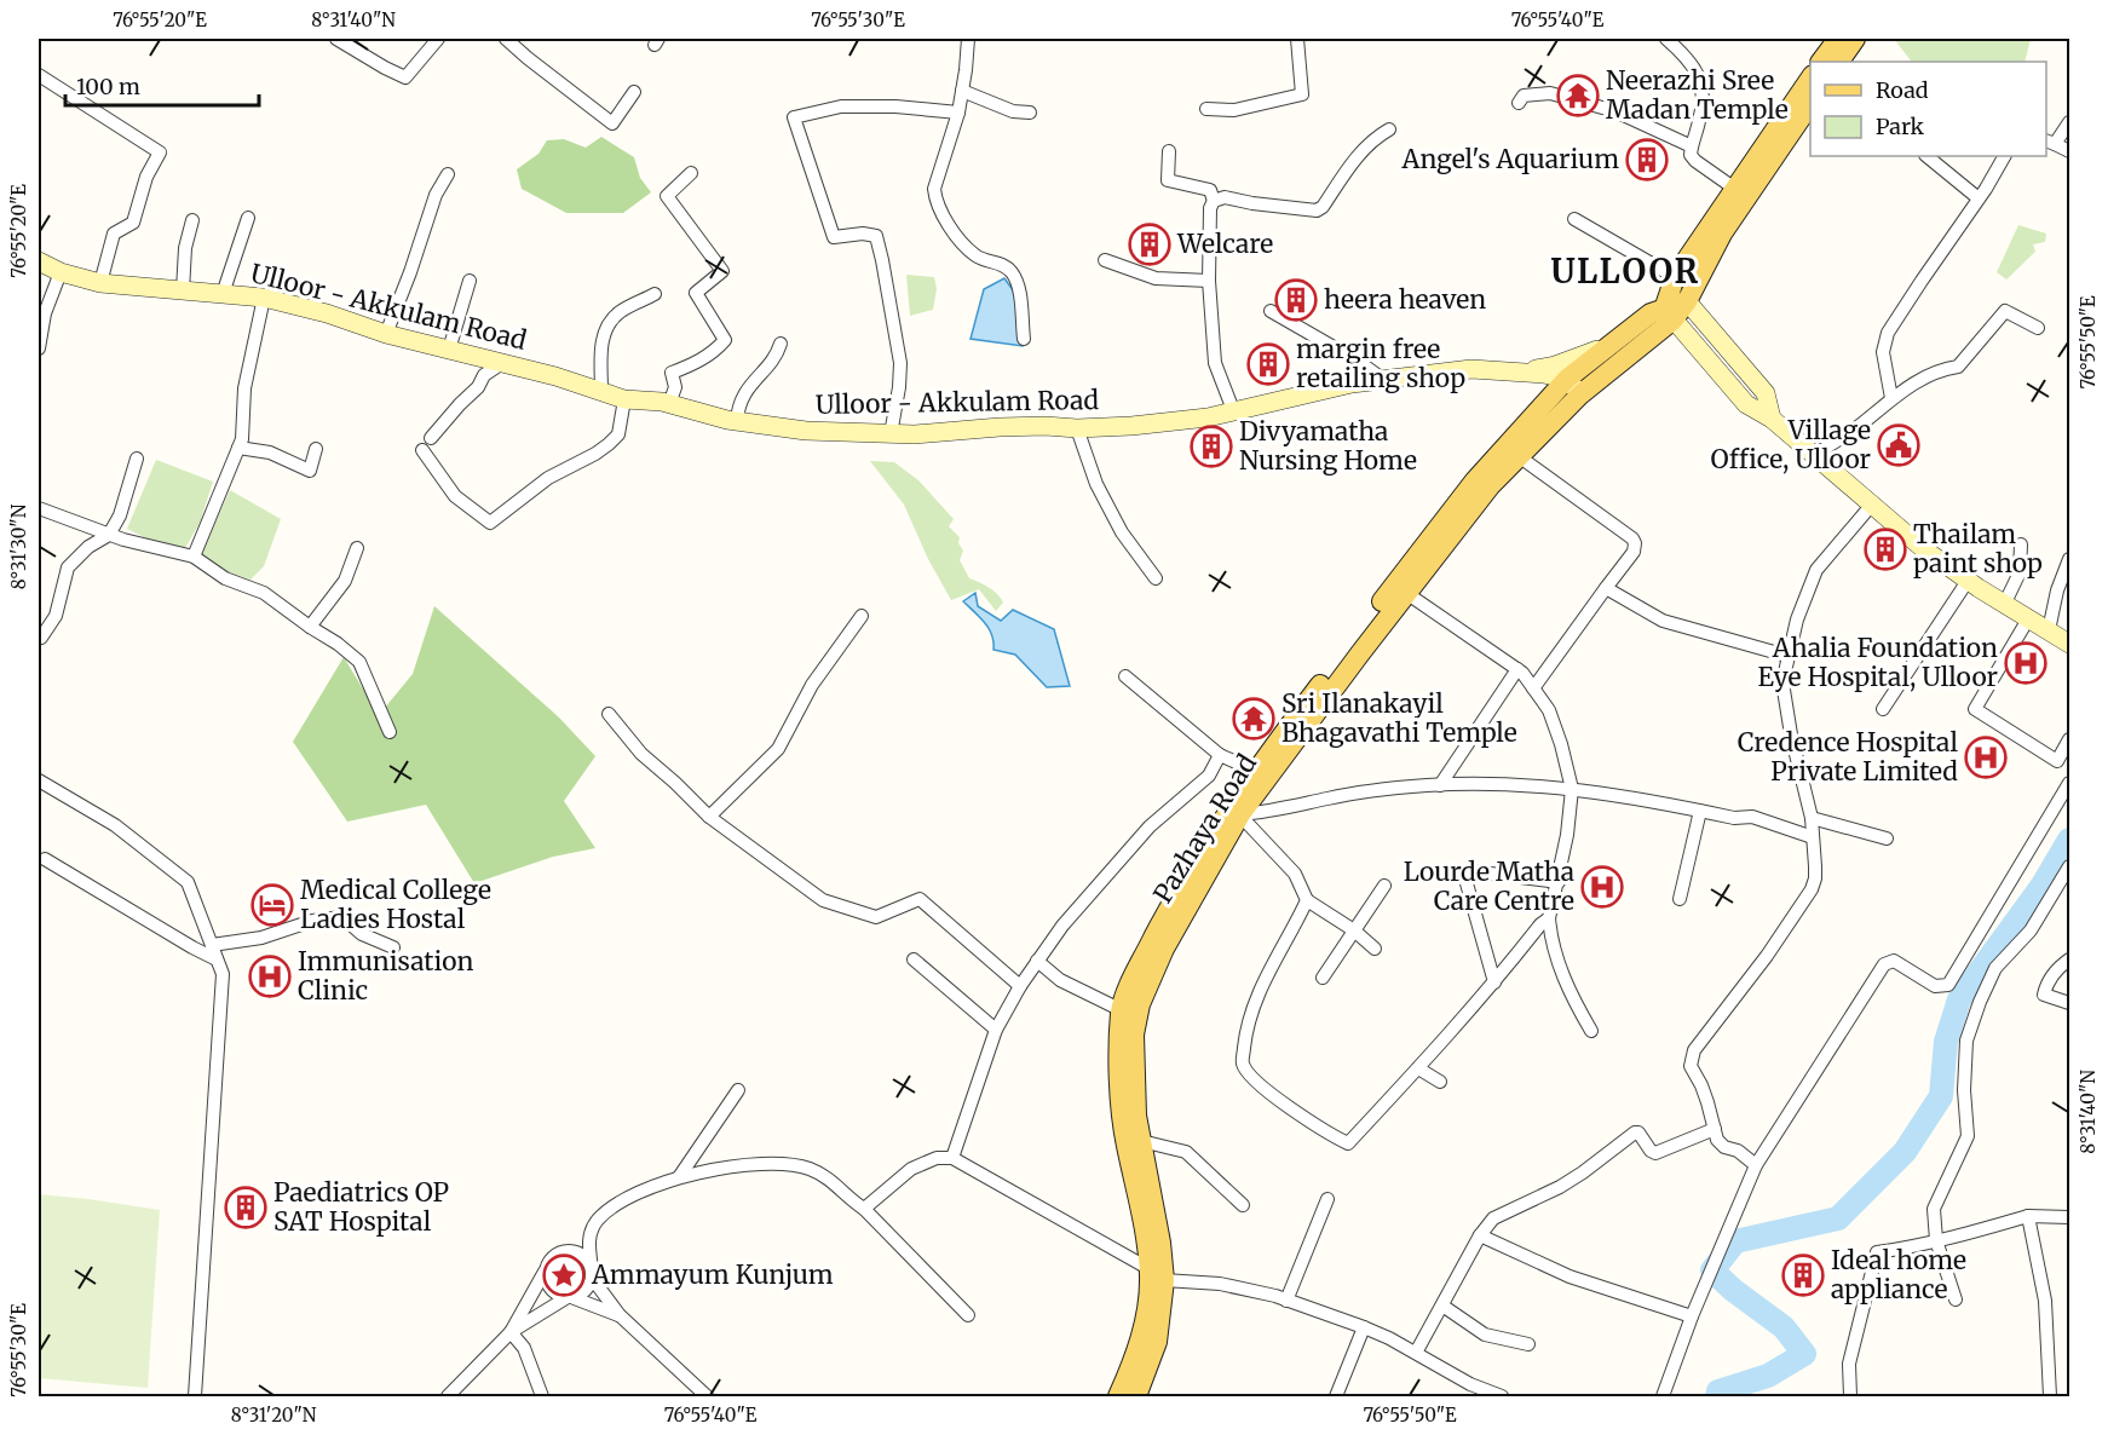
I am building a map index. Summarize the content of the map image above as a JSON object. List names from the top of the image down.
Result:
{
  "streets": {
    "main road": ["Ulloor - Akkulam Road", "Pazhaya Road"]
  },
  "districts": ["ULLOOR"],
  "places": {
    "temple": ["Neerazhi Sree Madan Temple", "Sri Ilanakayil Bhagavathi Temple"],
    "building": [
      "Angel's Aquarium",
      "Welcare",
      "heera heaven",
      "margin free retailing shop",
      "Divyamatha Nursing Home",
      "Thailam paint shop",
      "Paediatrics OP SAT Hospital",
      "Ideal home appliance"
    ],
    "public building": ["Village Office, Ulloor"],
    "hospital": [
      "Ahalia Foundation Eye Hospital, Ulloor",
      "Credence Hospital Private Limited",
      "Lourde Matha Care Centre",
      "Immunisation Clinic"
    ],
    "hotel": ["Medical College Ladies Hostal"],
    "place": ["Ammayum Kunjum"]
  },
  "legend": ["Road", "Park"],
  "scale_bar": "100 m",
  "coordinates": [
    "76°55'20\"E",
    "8°31'40\"N",
    "76°55'30\"E",
    "76°55'40\"E",
    "76°55'50\"E",
    "8°31'30\"N",
    "8°31'20\"N"
  ]
}
